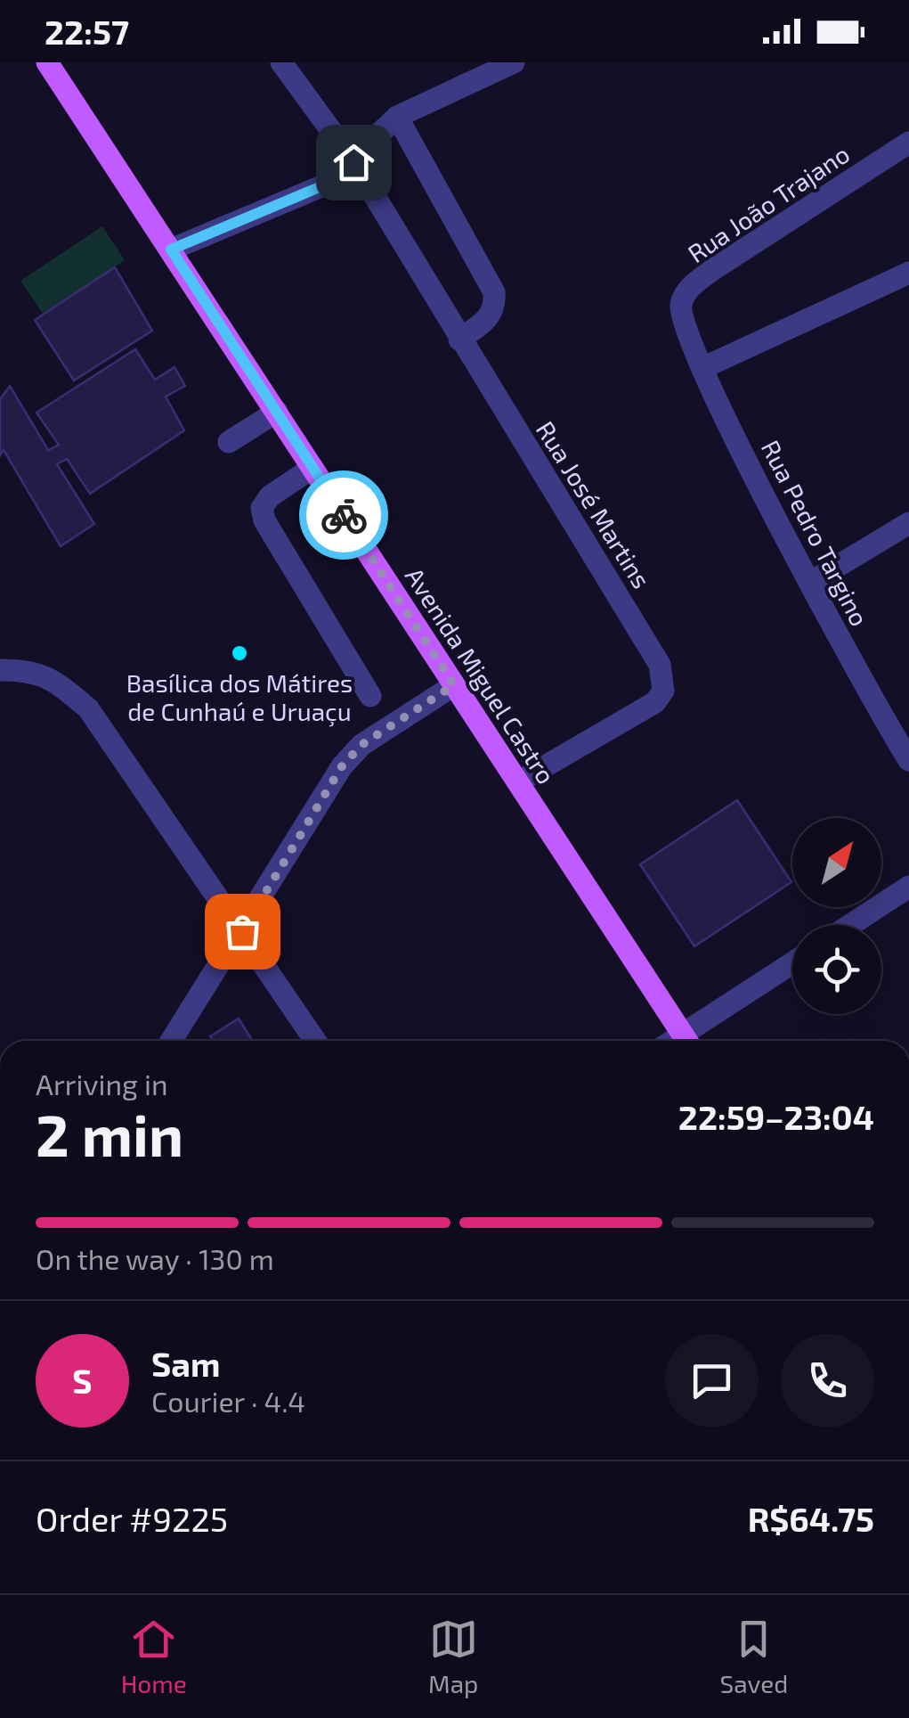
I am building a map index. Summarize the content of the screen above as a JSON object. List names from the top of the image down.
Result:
{
  "streets": {
    "main road": ["Avenida Miguel Castro"],
    "street": ["Rua João Trajano", "Rua José Martins", "Rua Pedro Targino"]
  },
  "crossings": [
    ["Rua João Trajano", "Rua Pedro Targino"],
    ["Rua José Martins", "Avenida Miguel Castro"]
  ],
  "places": ["Basílica dos Mátires de Cunhaú e Uruaçu"],
  "north": "top right",
  "page": {
    "status": "22:57",
    "heading": ["2 min", "Arriving in", "22:59–23:04"],
    "panel": [
      "Sam",
      "Courier · 4.4",
      "Order #9225",
      "R$64.75"
    ],
    "bar": "On the way · 130 m",
    "round": "S",
    "tabs": ["Home", "Map", "Saved"]
  }
}
